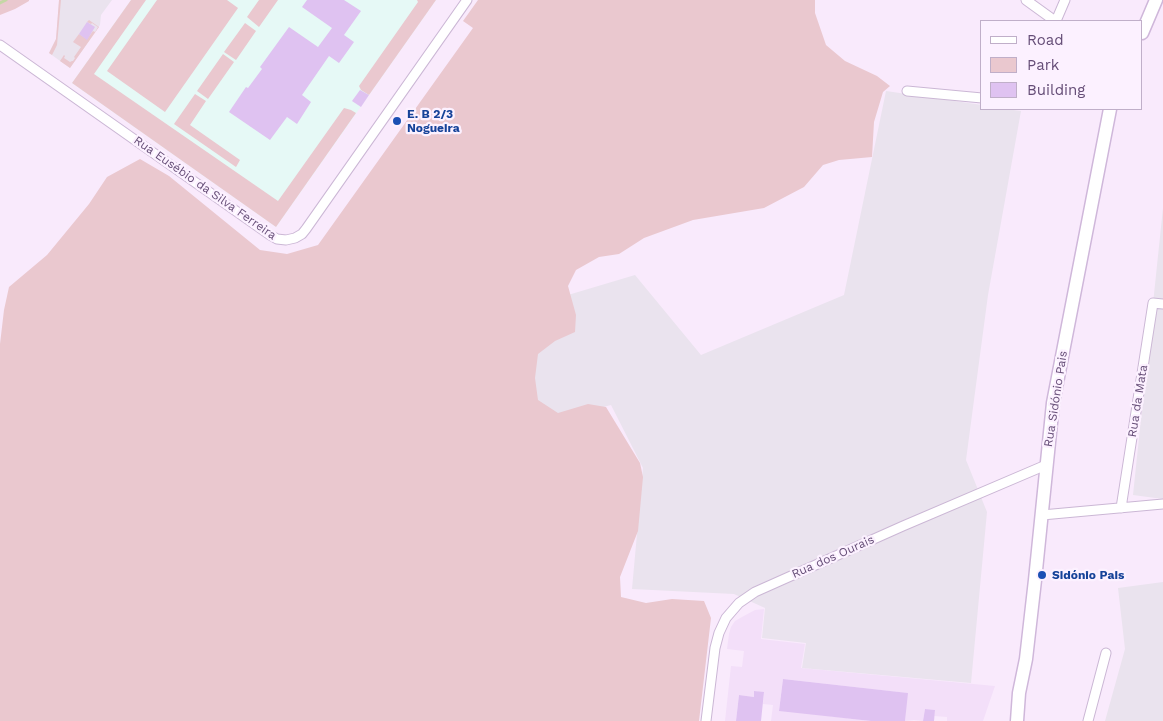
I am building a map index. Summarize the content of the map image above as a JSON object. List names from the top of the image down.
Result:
{
  "streets": {
    "main road": ["Rua Sidónio Pais"],
    "street": ["Rua Eusébio da Silva Ferreira", "Rua da Mata", "Rua dos Ourais"]
  },
  "crossings": [
    ["Rua Sidónio Pais", "Rua dos Ourais"]
  ],
  "places": ["E. B 2/3 Nogueira", "Sidónio Pais"],
  "legend": ["Road", "Park", "Building"]
}
